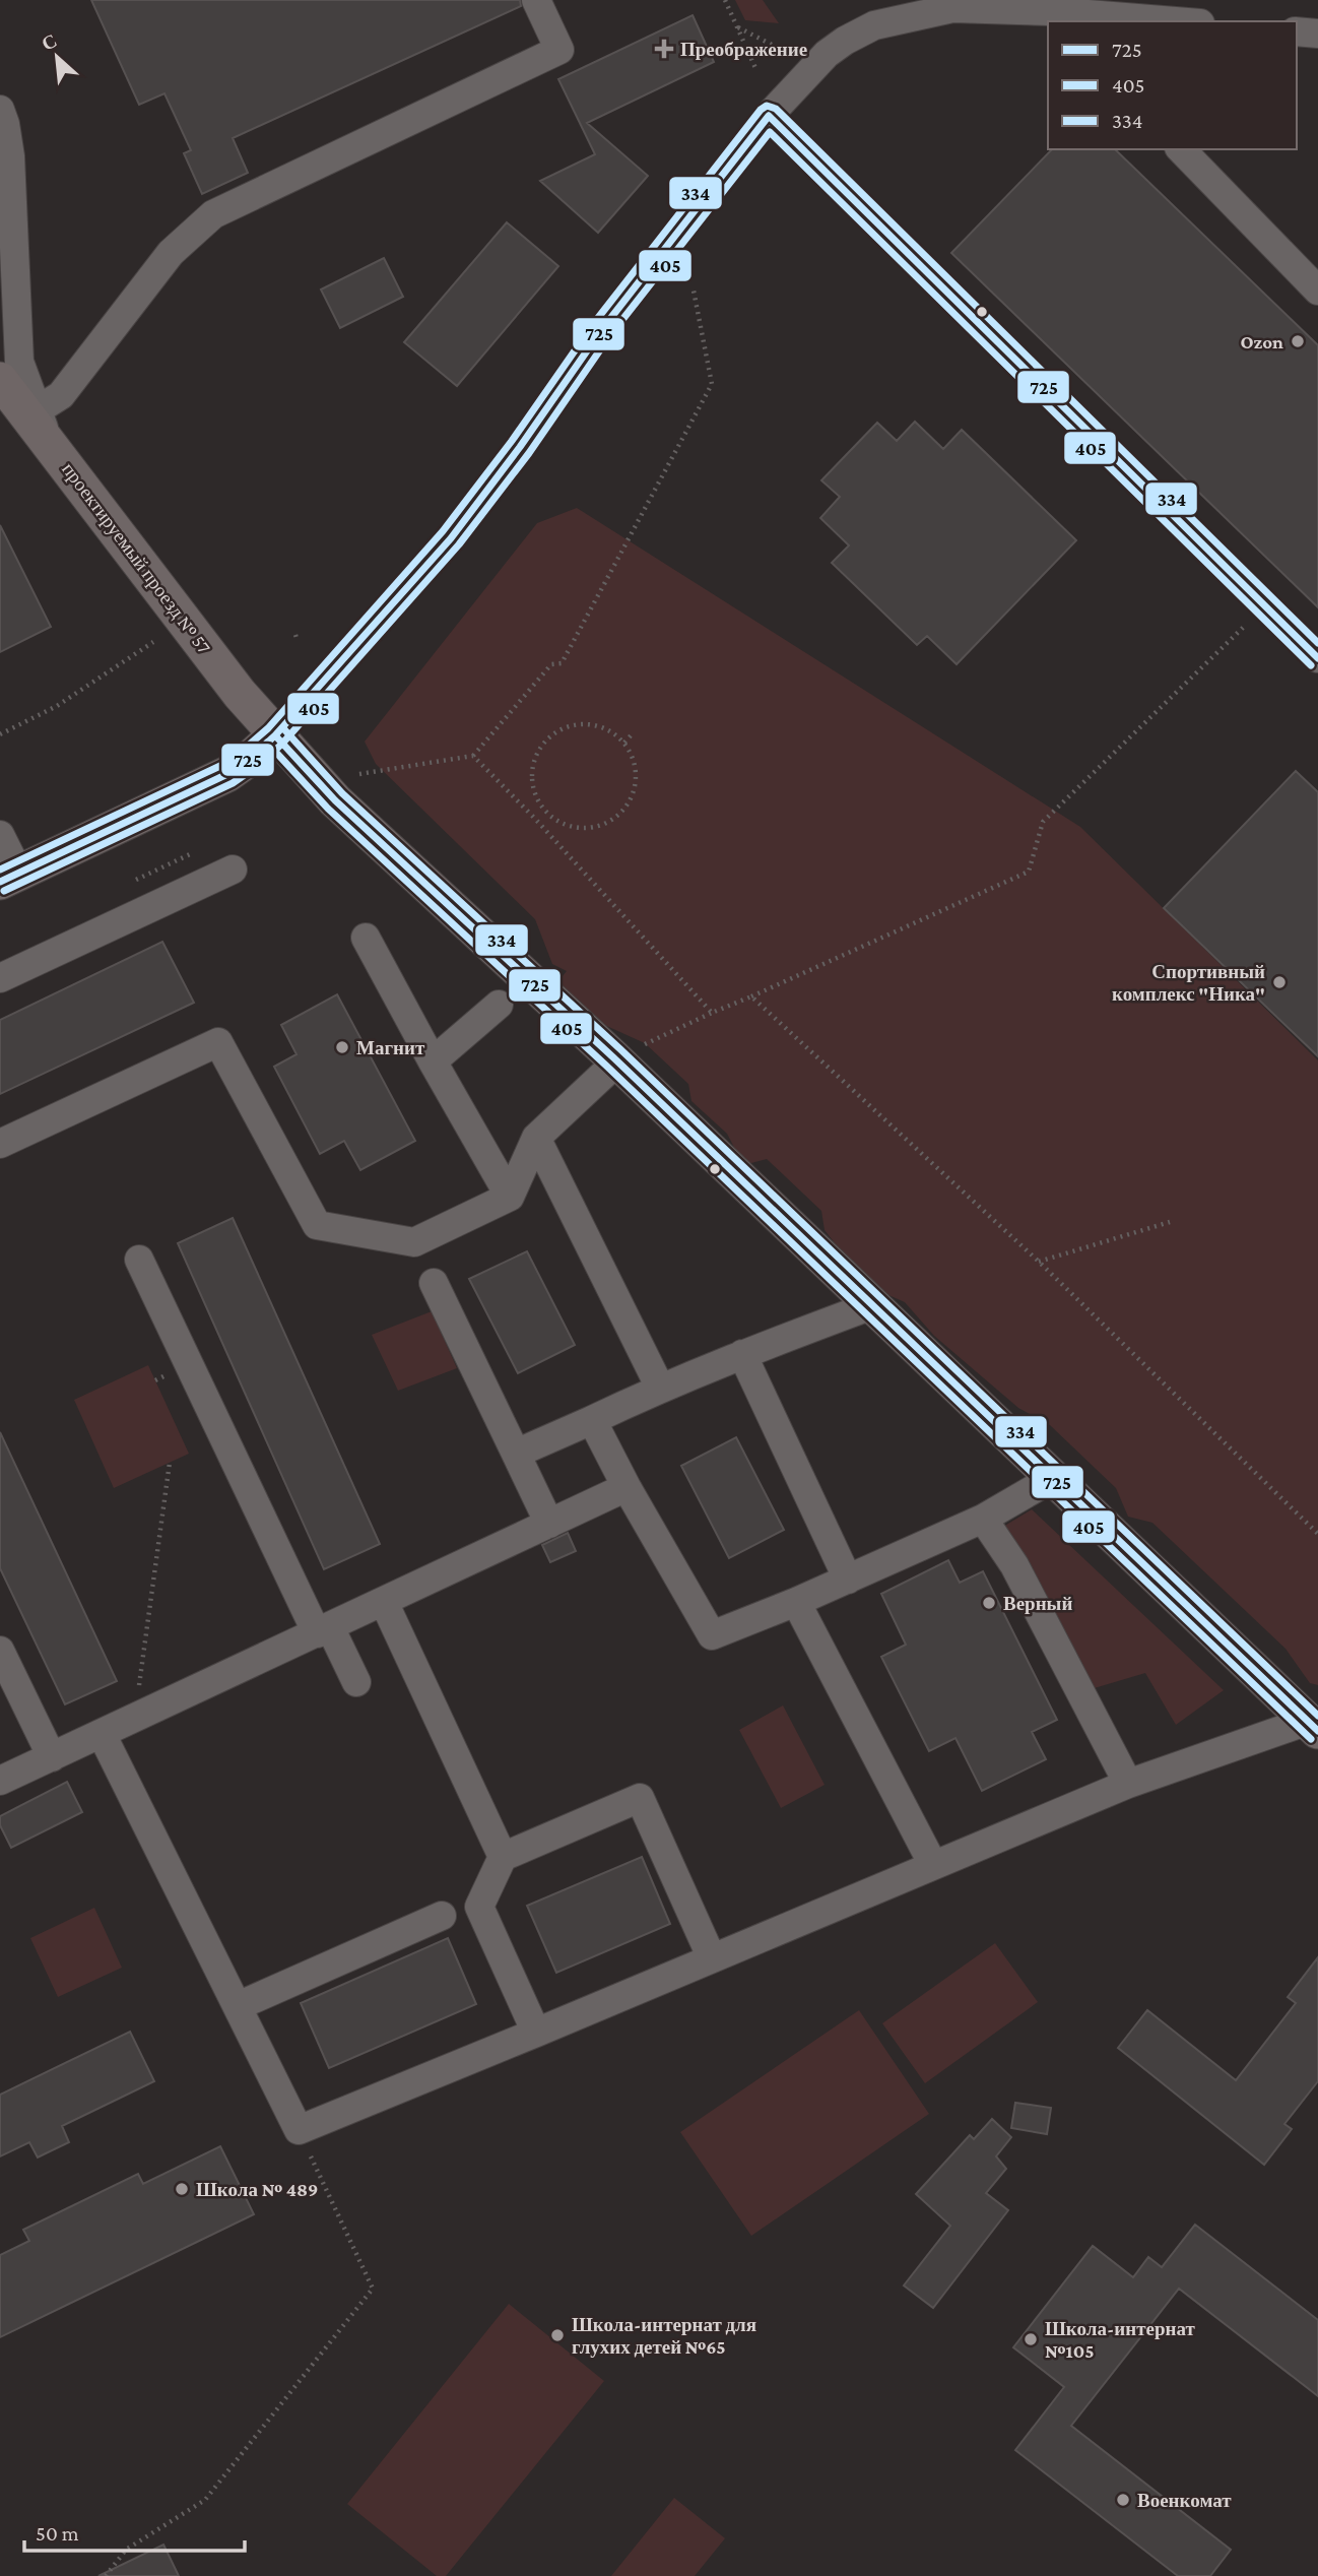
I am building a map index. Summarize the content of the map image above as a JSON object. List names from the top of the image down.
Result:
{
  "streets": {
    "main road": ["проектируемый проезд № 57"]
  },
  "places": {
    "health": ["Преображение"],
    "other": [
      "Ozon",
      "Спортивный комплекс \"Ника\"",
      "Магнит",
      "Верный",
      "Школа № 489",
      "Школа-интернат для глухих детей №65",
      "Школа-интернат №105",
      "Военкомат"
    ]
  },
  "lines": ["transit line 334", "transit line 725", "transit line 405"],
  "legend": ["725", "405", "334"],
  "scale_bar": "50 m",
  "north": "top left"
}
